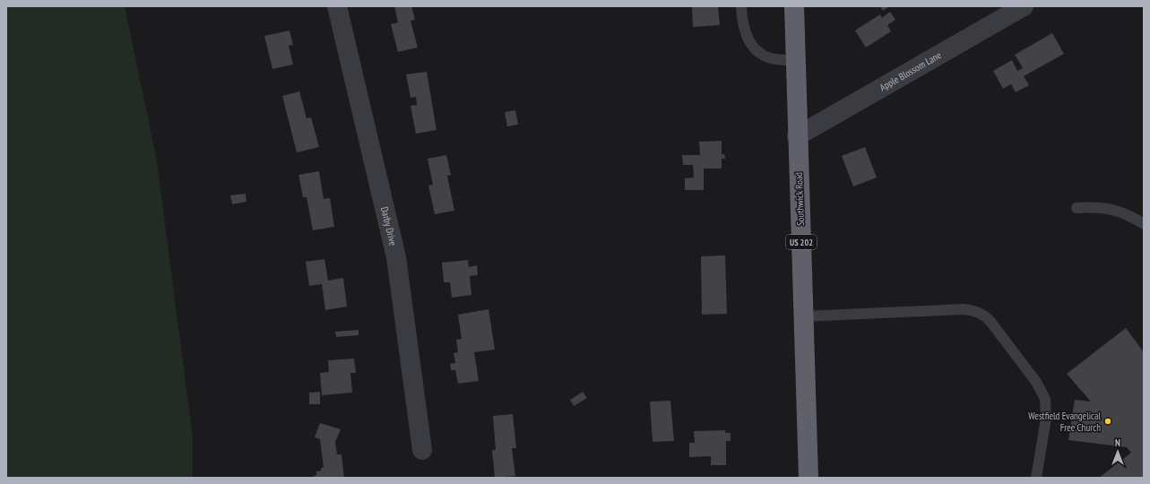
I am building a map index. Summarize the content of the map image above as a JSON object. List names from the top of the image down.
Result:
{
  "streets": {
    "highway": ["Southwick Road", "US 202"],
    "street": ["Apple Blossom Lane", "Darby Drive"]
  },
  "crossings": [
    ["Apple Blossom Lane", "Southwick Road"]
  ],
  "places": ["Westfield Evangelical Free Church"],
  "north": "top"
}
